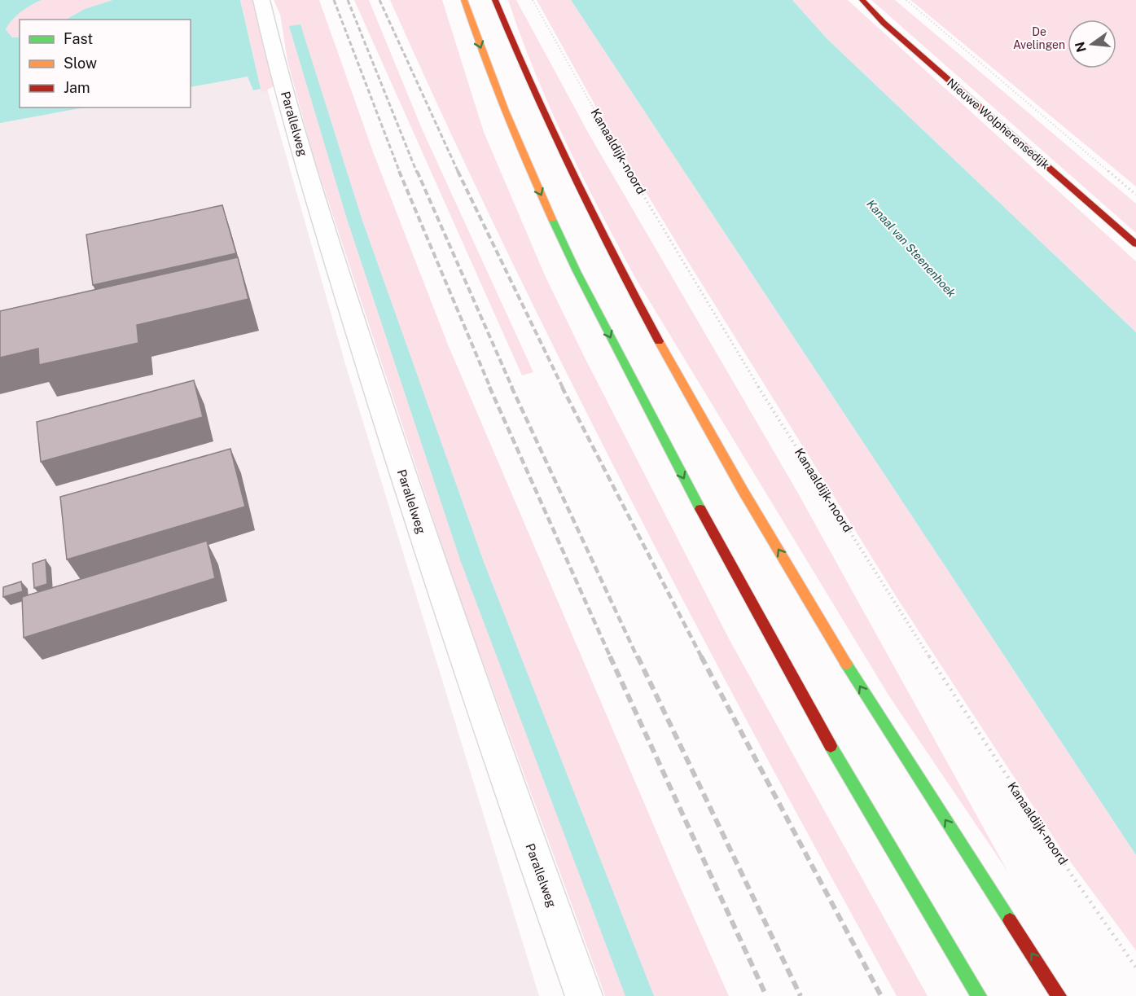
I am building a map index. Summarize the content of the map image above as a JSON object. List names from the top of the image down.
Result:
{
  "streets": {
    "main road": ["Nieuwe Wolpherensedijk"],
    "street": ["Parallelweg"],
    "path": ["Kanaaldijk-noord"]
  },
  "water": ["Kanaal van Steenenhoek"],
  "parks": ["De Avelingen"],
  "legend": ["Fast", "Slow", "Jam"],
  "north": "left"
}
